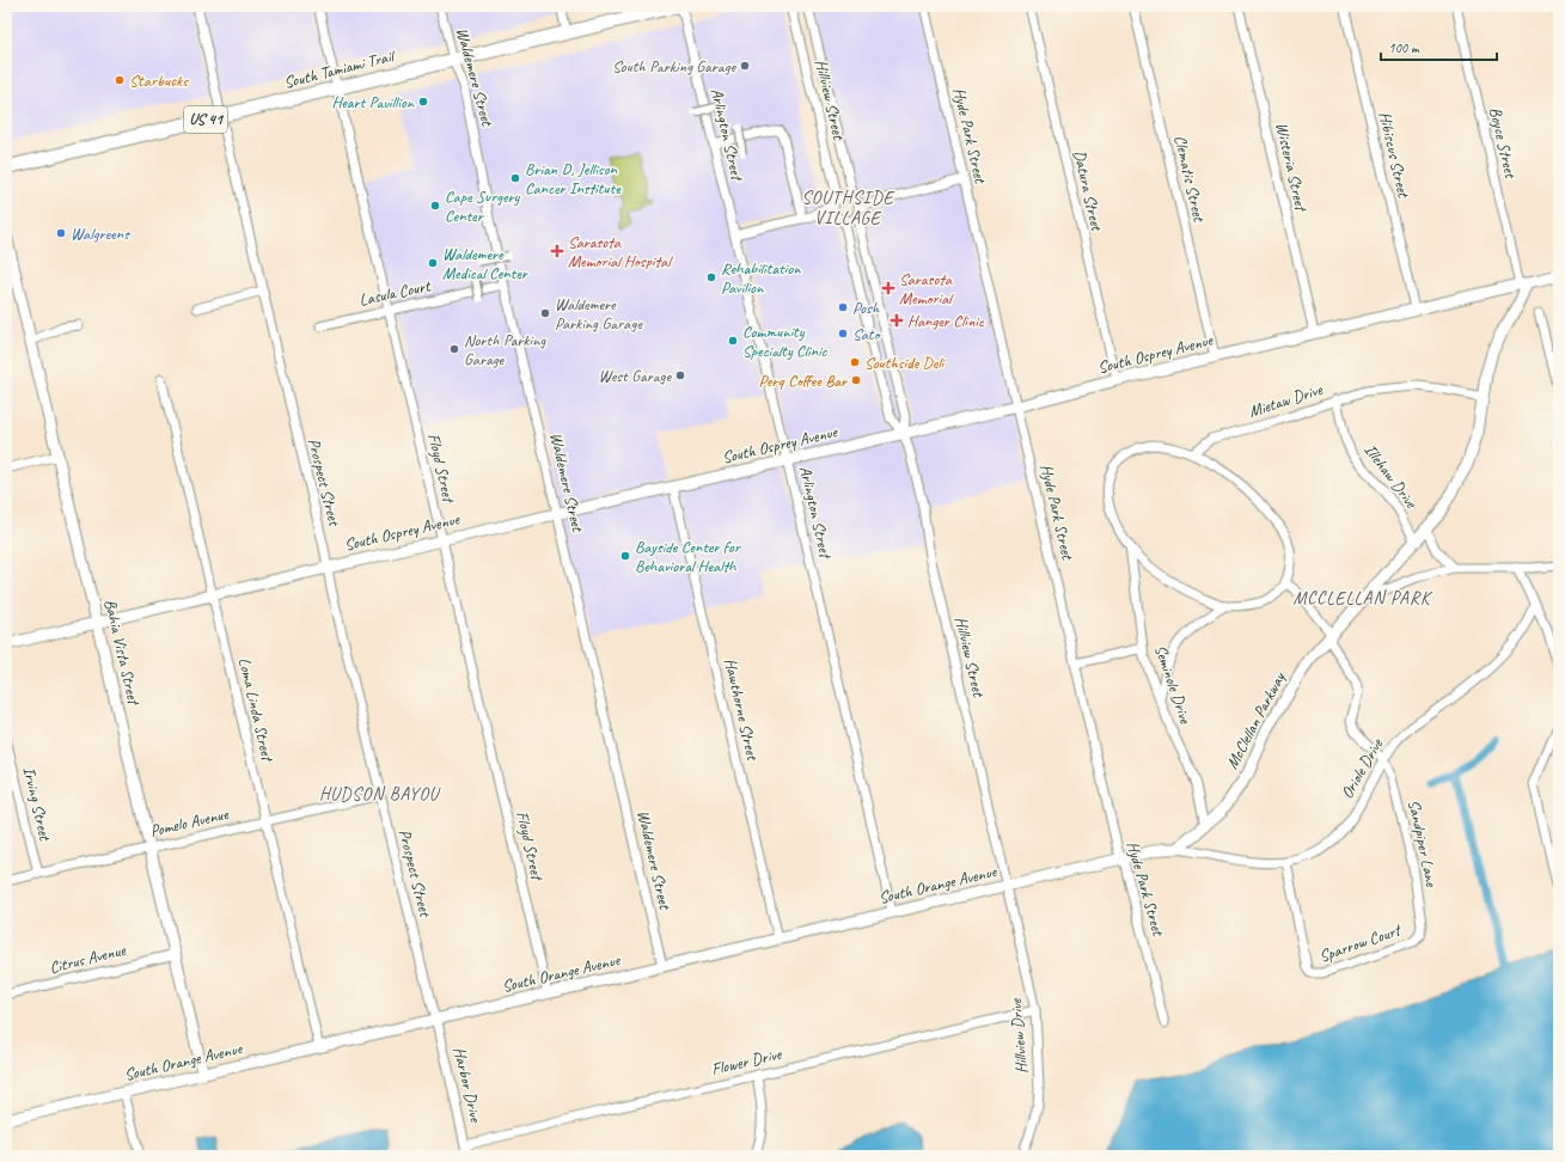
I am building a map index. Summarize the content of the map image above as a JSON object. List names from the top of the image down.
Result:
{
  "streets": {
    "main road": ["South Tamiami Trail", "US 41"],
    "street": [
      "Waldemere Street",
      "Hillview Street",
      "Arlington Street",
      "Hyde Park Street",
      "Boyce Street",
      "Hibiscus Street",
      "Wisteria Street",
      "Clematis Street",
      "Datura Street",
      "Lasula Court",
      "South Osprey Avenue",
      "Mietaw Drive",
      "Floyd Street",
      "Illehaw Drive",
      "Prospect Street",
      "Bahia Vista Street",
      "Seminole Drive",
      "Loma Linda Street",
      "Hawthorne Street",
      "McClellan Parkway",
      "Oriole Drive",
      "Irving Street",
      "Pomelo Avenue",
      "Sandpiper Lane",
      "South Orange Avenue",
      "Sparrow Court",
      "Citrus Avenue",
      "Hillview Drive",
      "Flower Drive",
      "Harbor Drive"
    ]
  },
  "crossings": [
    ["South Tamiami Trail", "Waldemere Street"],
    ["South Tamiami Trail", "Floyd Street"],
    ["South Tamiami Trail", "Prospect Street"],
    ["Waldemere Street", "Lasula Court"],
    ["Waldemere Street", "South Osprey Avenue"],
    ["Waldemere Street", "South Orange Avenue"],
    ["Hillview Street", "South Osprey Avenue"],
    ["Hillview Street", "South Orange Avenue"],
    ["Hillview Street", "Hillview Drive"],
    ["Arlington Street", "South Osprey Avenue"],
    ["Arlington Street", "South Orange Avenue"],
    ["Hyde Park Street", "South Osprey Avenue"],
    ["Hyde Park Street", "South Orange Avenue"],
    ["Boyce Street", "South Osprey Avenue"],
    ["Boyce Street", "McClellan Parkway"],
    ["Hibiscus Street", "South Osprey Avenue"],
    ["Wisteria Street", "South Osprey Avenue"],
    ["Clematis Street", "South Osprey Avenue"],
    ["Datura Street", "South Osprey Avenue"],
    ["Lasula Court", "Floyd Street"],
    ["South Osprey Avenue", "Floyd Street"],
    ["South Osprey Avenue", "Prospect Street"],
    ["South Osprey Avenue", "Bahia Vista Street"],
    ["South Osprey Avenue", "Loma Linda Street"],
    ["South Osprey Avenue", "Hawthorne Street"],
    ["South Osprey Avenue", "McClellan Parkway"],
    ["Mietaw Drive", "Illehaw Drive"],
    ["Mietaw Drive", "Seminole Drive"],
    ["Mietaw Drive", "McClellan Parkway"],
    ["Floyd Street", "South Orange Avenue"],
    ["Illehaw Drive", "McClellan Parkway"],
    ["Prospect Street", "Pomelo Avenue"],
    ["Prospect Street", "South Orange Avenue"],
    ["Prospect Street", "Harbor Drive"],
    ["Bahia Vista Street", "Pomelo Avenue"],
    ["Bahia Vista Street", "South Orange Avenue"],
    ["Bahia Vista Street", "Citrus Avenue"],
    ["Seminole Drive", "McClellan Parkway"],
    ["Loma Linda Street", "Pomelo Avenue"],
    ["Loma Linda Street", "South Orange Avenue"],
    ["Hawthorne Street", "South Orange Avenue"],
    ["McClellan Parkway", "Oriole Drive"],
    ["Oriole Drive", "Sandpiper Lane"],
    ["Oriole Drive", "Sparrow Court"],
    ["Irving Street", "Pomelo Avenue"],
    ["Sandpiper Lane", "Sparrow Court"],
    ["South Orange Avenue", "Hillview Drive"],
    ["South Orange Avenue", "Harbor Drive"],
    ["Hillview Drive", "Flower Drive"],
    ["Flower Drive", "Harbor Drive"]
  ],
  "districts": ["SOUTHSIDE VILLAGE", "MCCLELLAN PARK", "HUDSON BAYOU"],
  "places": {
    "other": [
      "South Parking Garage",
      "Starbucks",
      "Heart Pavillion",
      "Brian D, Jellison Cancer Institute",
      "Cape Surgery Center",
      "Walgreens",
      "Waldemere Medical Center",
      "Rehabilitation Pavilion",
      "Posh",
      "Waldemere Parking Garage",
      "Sato",
      "Community Specialty Clinic",
      "North Parking Garage",
      "Southside Deli",
      "West Garage",
      "Perq Coffee Bar",
      "Bayside Center for Behavioral Health"
    ],
    "health": ["Sarasota Memorial Hospital", "Sarasota Memorial", "Hanger Clinic"]
  },
  "scale_bar": "100 m"
}
